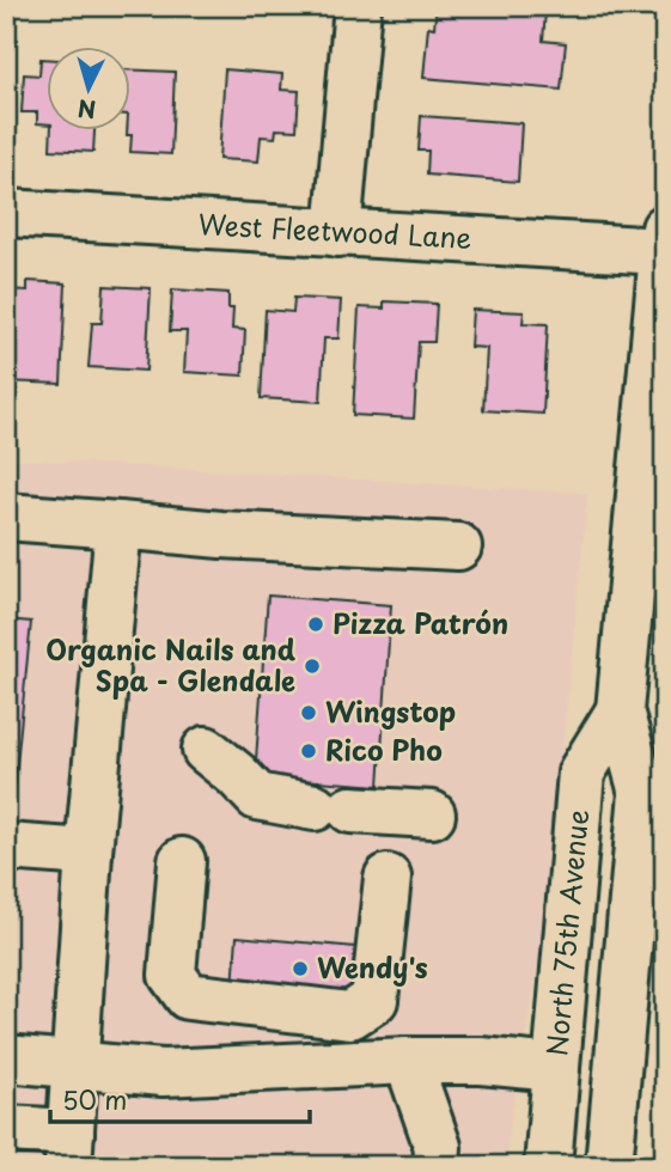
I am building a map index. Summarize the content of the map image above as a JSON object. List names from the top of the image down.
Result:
{
  "streets": {
    "main road": ["West Fleetwood Lane", "North 75th Avenue"]
  },
  "crossings": [
    ["West Fleetwood Lane", "North 75th Avenue"]
  ],
  "places": [
    "Pizza Patrón",
    "Organic Nails and Spa - Glendale",
    "Wingstop",
    "Rico Pho",
    "Wendy's"
  ],
  "scale_bar": "50 m",
  "north": "bottom"
}
